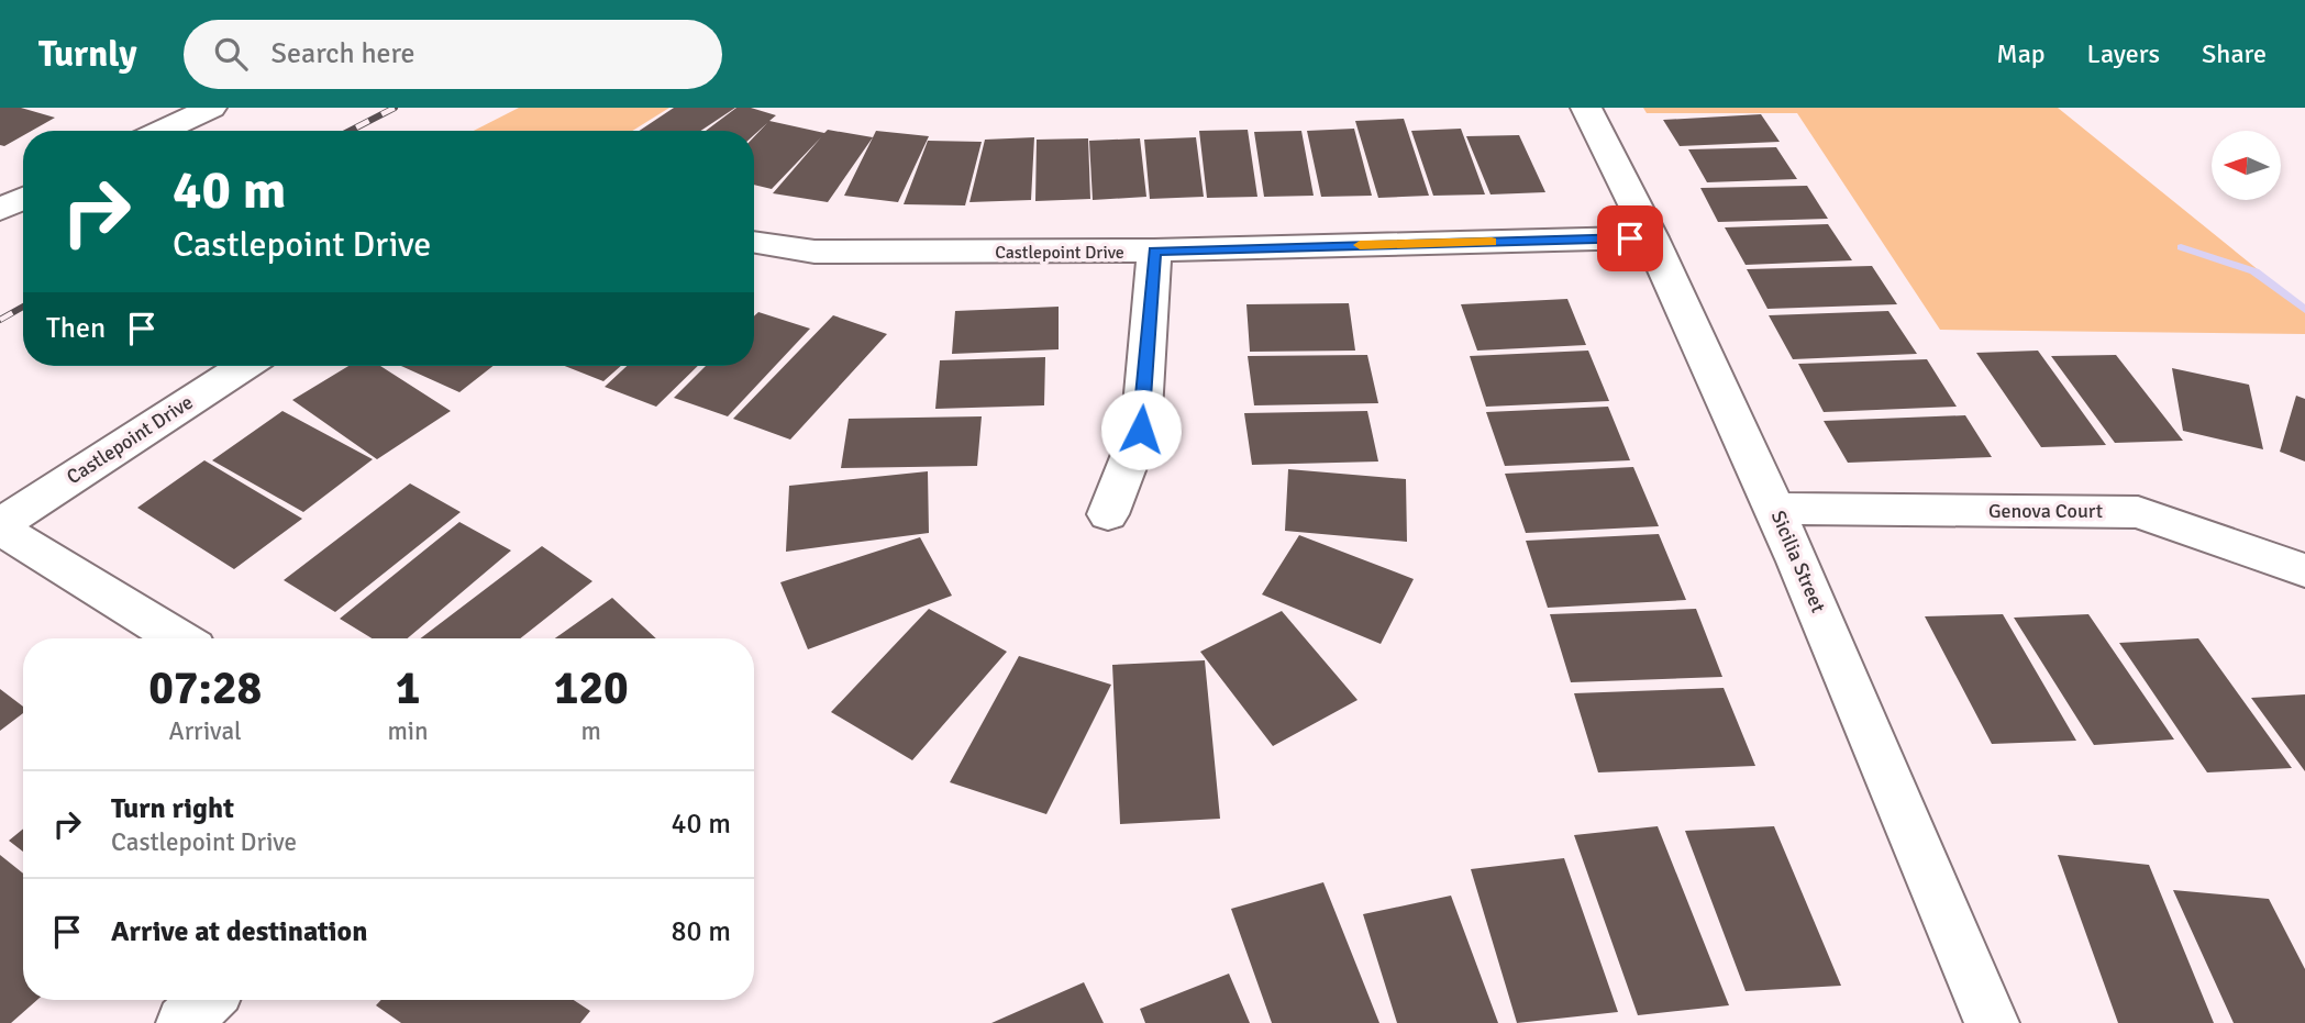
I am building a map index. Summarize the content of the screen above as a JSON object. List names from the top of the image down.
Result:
{
  "streets": {
    "street": ["Castlepoint Drive", "Genova Court", "Sicilia Street"]
  },
  "crossings": [
    ["Castlepoint Drive", "Sicilia Street"],
    ["Genova Court", "Sicilia Street"]
  ],
  "north": "left",
  "page": {
    "header": "Turnly",
    "search": "Search here",
    "nav": ["Map", "Layers", "Share"],
    "turn": ["40 m", "Castlepoint Drive"],
    "then": "Then",
    "eta": [
      "07:28",
      "Arrival",
      "1",
      "min",
      "120",
      "m"
    ],
    "list": [
      {
        "name": "Turn right",
        "note": "Castlepoint Drive",
        "value": "40 m"
      },
      {
        "name": "Arrive at destination",
        "value": "80 m"
      }
    ]
  }
}
